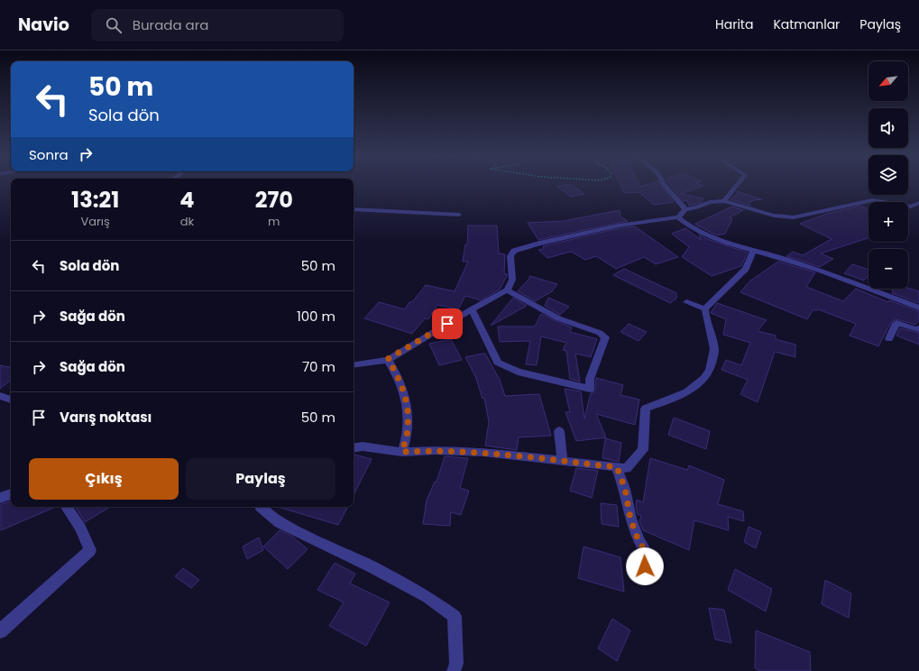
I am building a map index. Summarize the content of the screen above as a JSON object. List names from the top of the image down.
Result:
{
  "north": "bottom left",
  "page": {
    "header": "Navio",
    "search": "Burada ara",
    "nav": ["Harita", "Katmanlar", "Paylaş"],
    "map_buttons": ["+", "−"],
    "turn": ["50 m", "Sola dön"],
    "then": "Sonra",
    "eta": [
      "13:21",
      "Varış",
      "4",
      "dk",
      "270",
      "m"
    ],
    "list": [
      {
        "name": "Sola dön",
        "value": "50 m"
      },
      {
        "name": "Sağa dön",
        "value": "100 m"
      },
      {
        "name": "Sağa dön",
        "value": "70 m"
      },
      {
        "name": "Varış noktası",
        "value": "50 m"
      }
    ],
    "buttons": ["Çıkış", "Paylaş"]
  }
}
